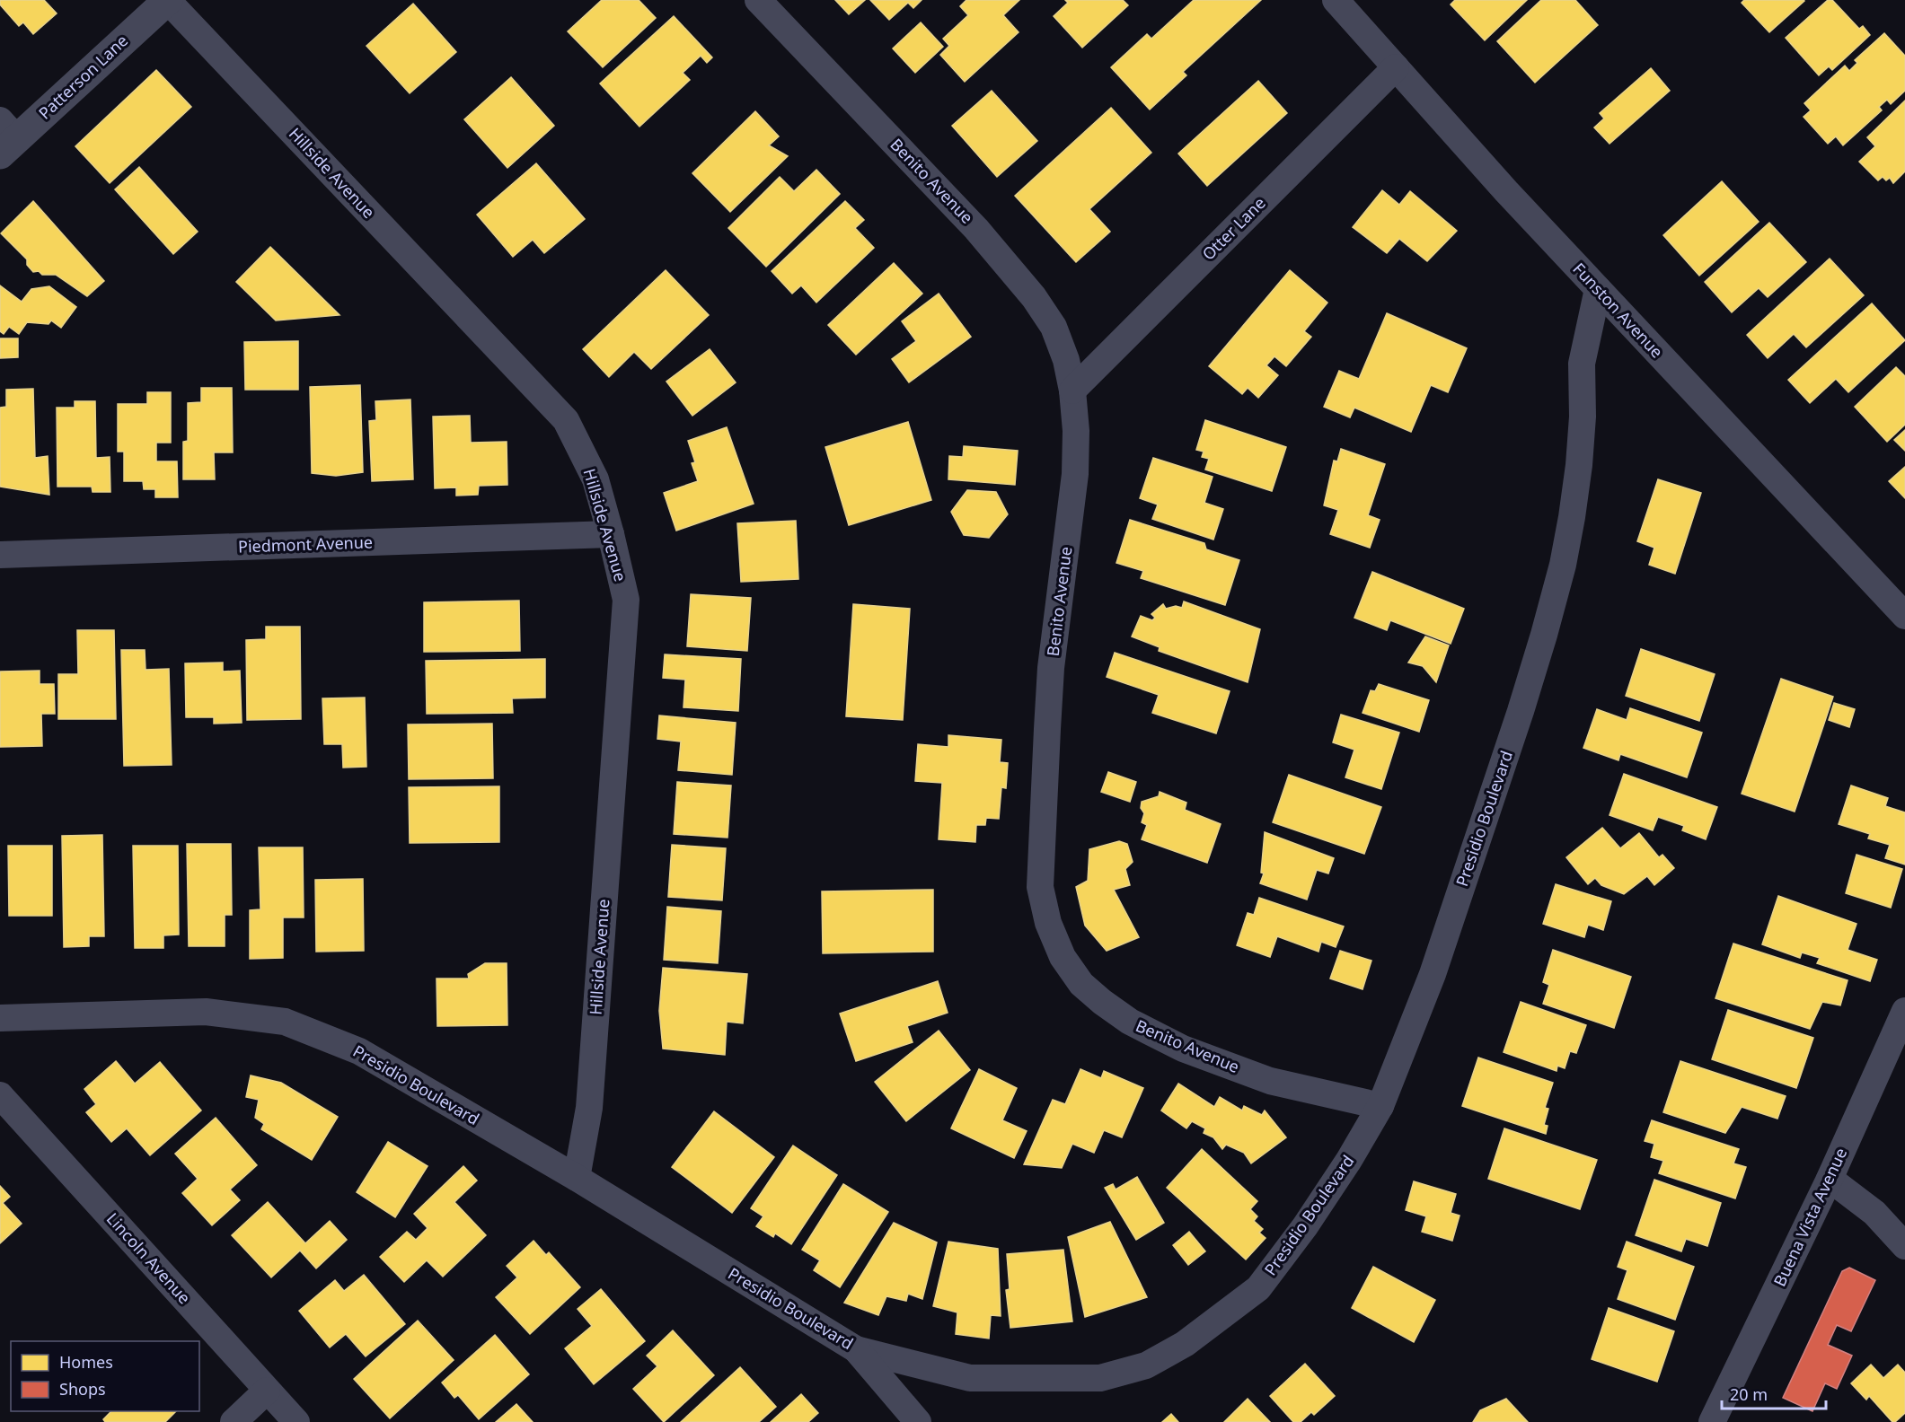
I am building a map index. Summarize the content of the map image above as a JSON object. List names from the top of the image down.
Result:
{
  "streets": {
    "street": [
      "Patterson Lane",
      "Hillside Avenue",
      "Benito Avenue",
      "Otter Lane",
      "Funston Avenue",
      "Piedmont Avenue",
      "Presidio Boulevard",
      "Buena Vista Avenue",
      "Lincoln Avenue"
    ]
  },
  "crossings": [
    ["Patterson Lane", "Hillside Avenue"],
    ["Hillside Avenue", "Piedmont Avenue"],
    ["Hillside Avenue", "Presidio Boulevard"],
    ["Benito Avenue", "Otter Lane"],
    ["Benito Avenue", "Presidio Boulevard"],
    ["Otter Lane", "Funston Avenue"],
    ["Funston Avenue", "Presidio Boulevard"]
  ],
  "legend": ["Homes", "Shops"],
  "scale_bar": "20 m"
}
